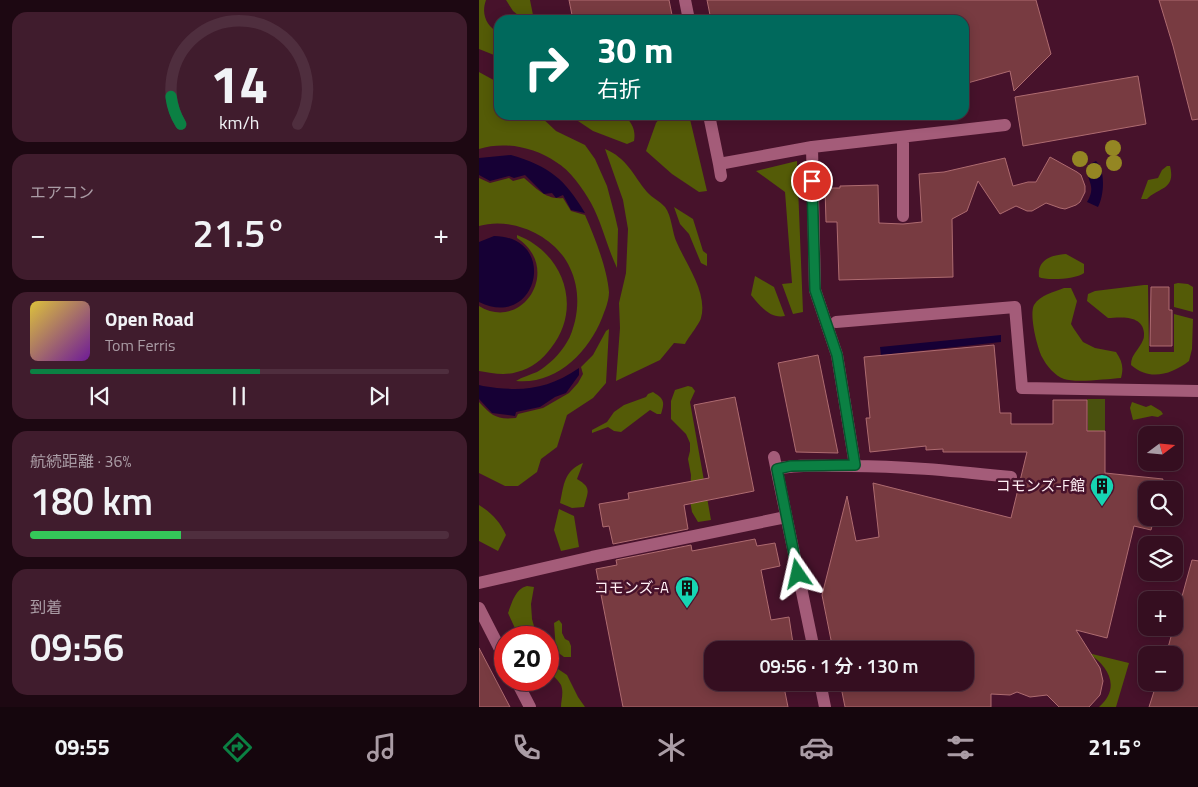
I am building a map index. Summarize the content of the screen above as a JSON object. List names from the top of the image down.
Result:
{
  "places": {
    "building": ["コモンズ-F館", "コモンズ-A"]
  },
  "north": "right",
  "page": {
    "turn": ["30 m", "右折"],
    "tile": [
      "エアコン",
      ["航続距離 · 36%", "180 km"],
      ["到着", "09:56"]
    ],
    "heat": ["−", "21.5°", "+"],
    "song": ["Open Road", "Tom Ferris"],
    "map_buttons": ["+", "−"],
    "limit": "20",
    "trip": "09:56 · 1 分 · 130 m",
    "tabs": ["09:55", "21.5°"],
    "gauge": ["14", "km/h"]
  }
}
